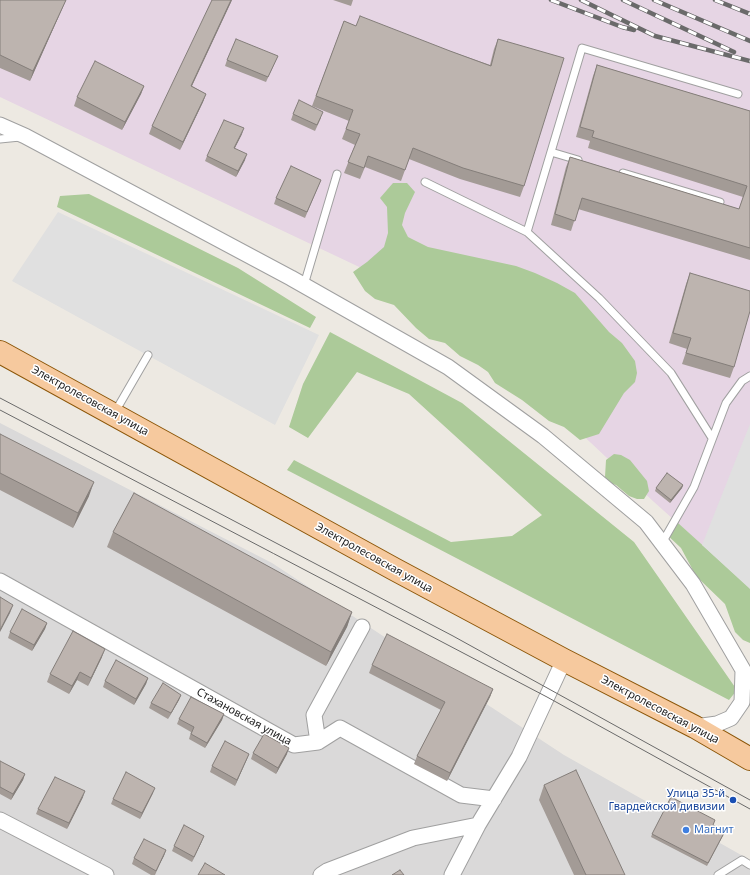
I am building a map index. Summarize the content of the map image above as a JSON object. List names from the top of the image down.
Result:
{
  "streets": {
    "main road": ["Электролесовская улица"],
    "street": ["Стахановская улица"]
  },
  "places": ["Улица 35-й Гвардейской дивизии", "Магнит"]
}
